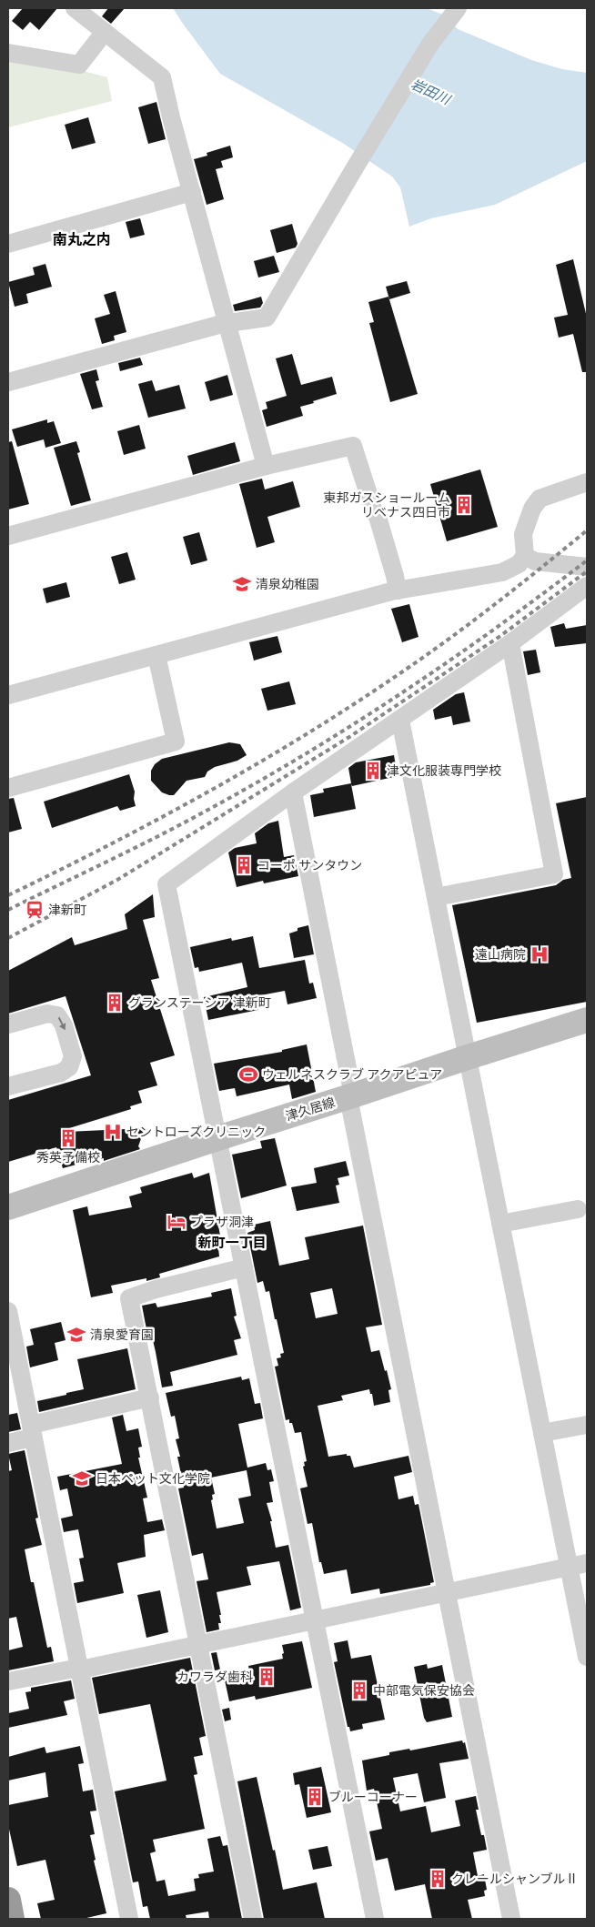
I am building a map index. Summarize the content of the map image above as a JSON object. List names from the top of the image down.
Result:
{
  "streets": {
    "main road": ["津久居線"]
  },
  "districts": ["南丸之内", "新町一丁目"],
  "water": ["岩田川"],
  "places": {
    "building": [
      "東邦ガスショールーム リベナス四日市",
      "津文化服装専門学校",
      "コーポ サンタウン",
      "グランステーシア 津新町",
      "秀英予備校",
      "カワラダ歯科",
      "中部電気保安協会",
      "ブルーコーナー",
      "クレールシャンブルⅡ"
    ],
    "school or university": ["清泉幼稚園", "清泉愛育園", "日本ペット文化学院"],
    "station": ["津新町"],
    "hospital": ["遠山病院", "セントローズクリニック"],
    "sports": ["ウェルネスクラブ アクアピュア"],
    "hotel": ["プラザ洞津"]
  }
}
